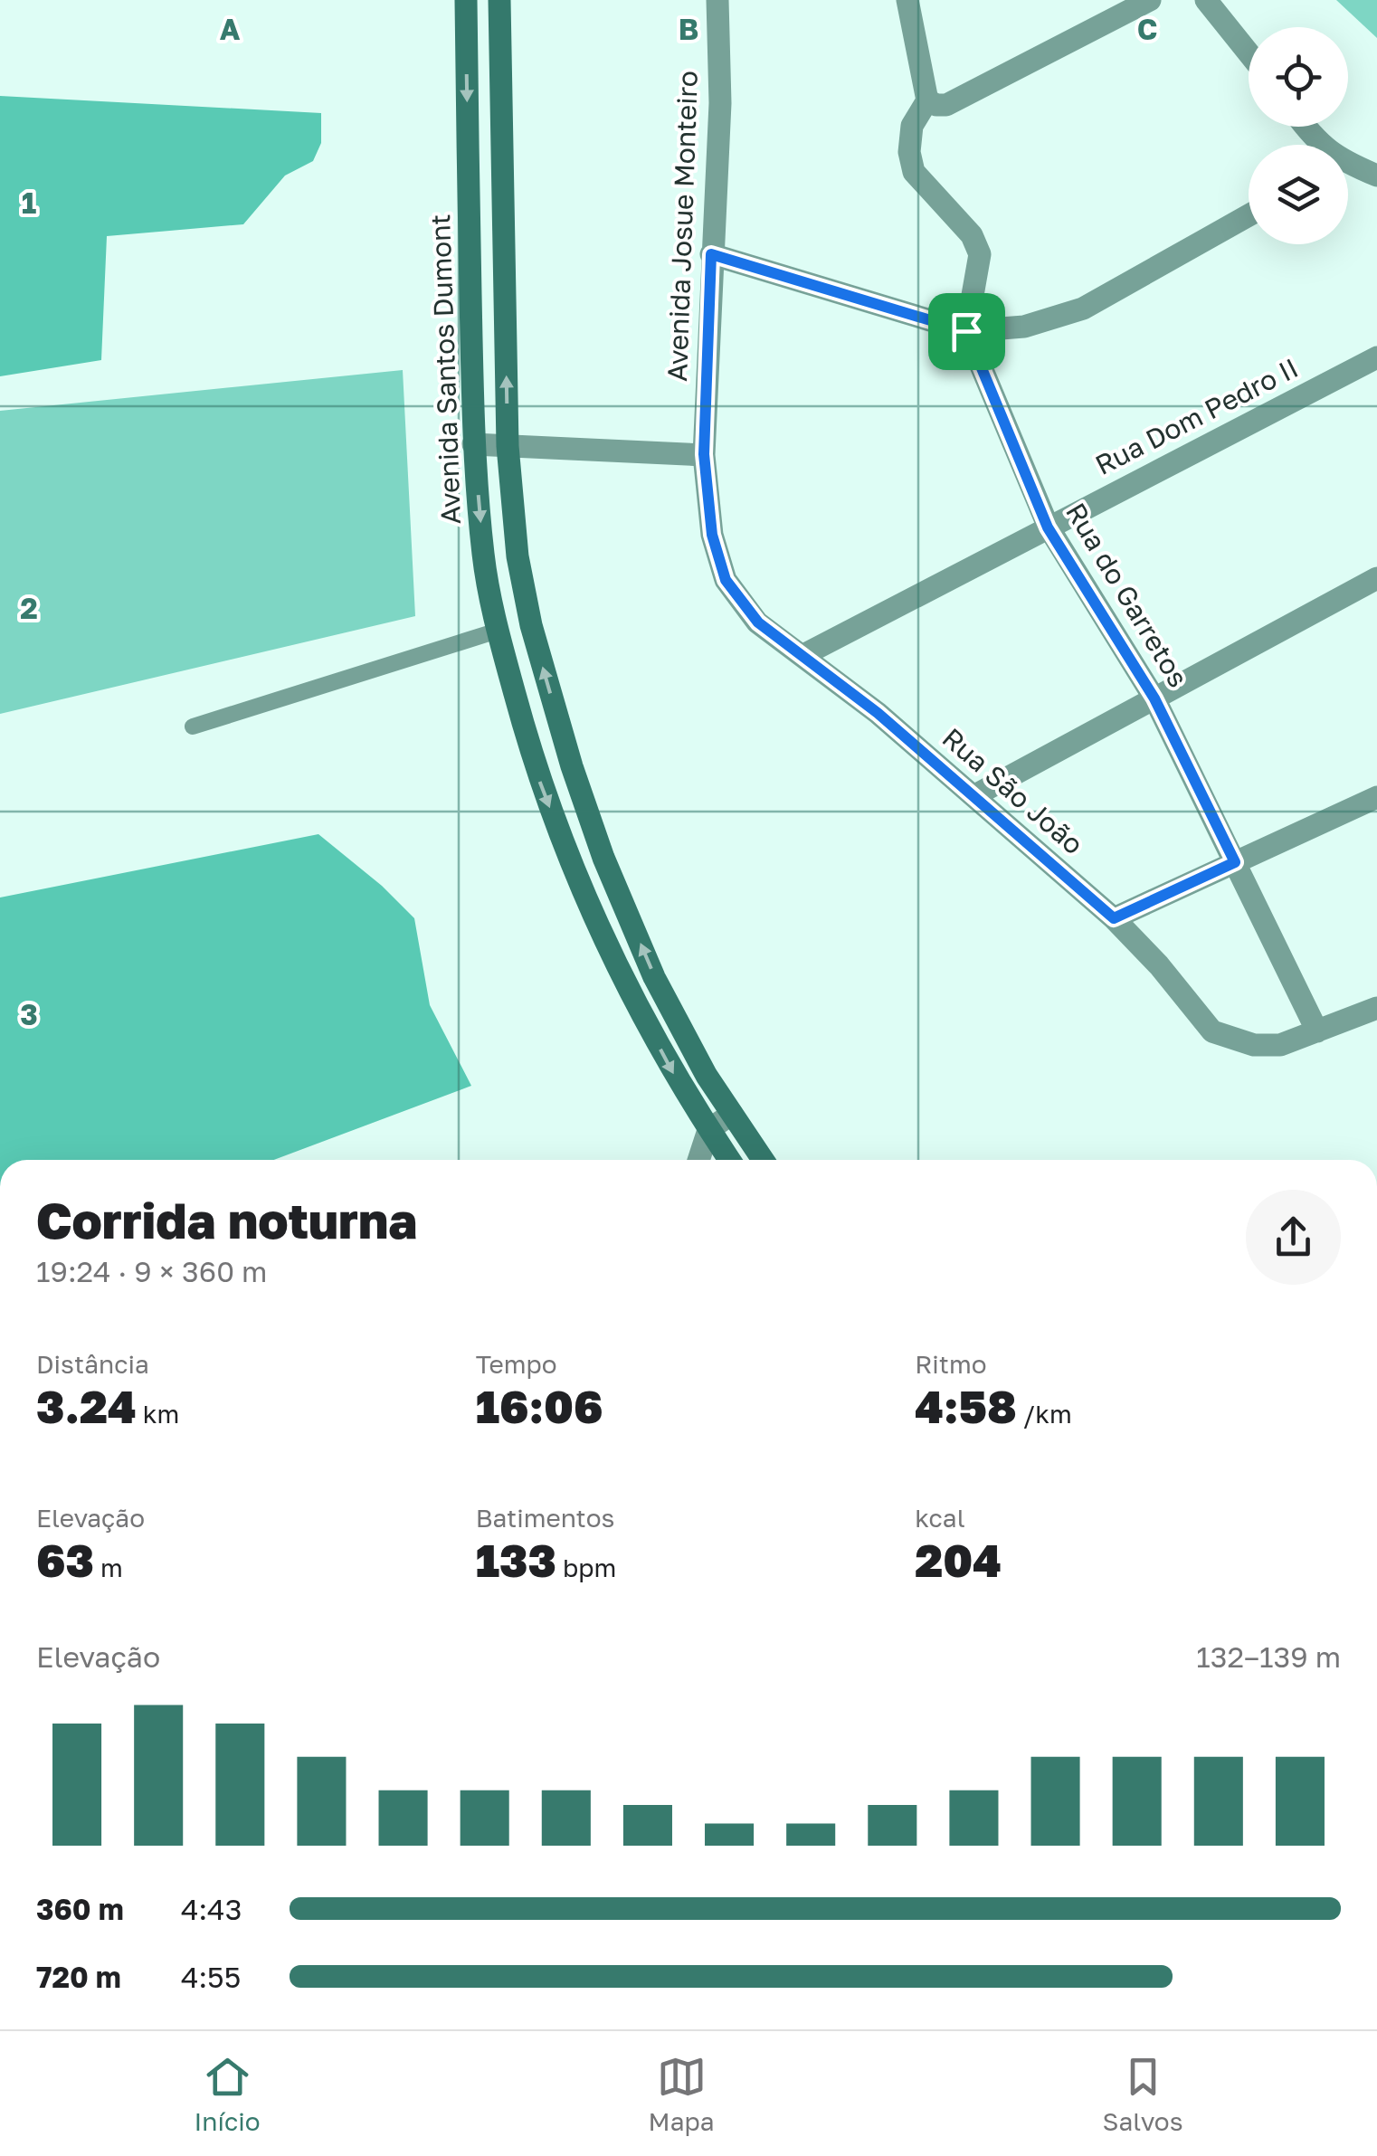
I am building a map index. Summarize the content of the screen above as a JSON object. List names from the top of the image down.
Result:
{
  "streets": {
    "main road": ["Avenida Santos Dumont"],
    "street": [
      "Avenida Josue Monteiro",
      "Rua Dom Pedro II",
      "Rua do Garretos",
      "Rua São João"
    ]
  },
  "crossings": [
    ["Avenida Josue Monteiro", "Rua São João"],
    ["Rua Dom Pedro II", "Rua do Garretos"],
    ["Rua Dom Pedro II", "Rua São João"],
    ["Rua do Garretos", "Rua São João"]
  ],
  "page": {
    "heading": ["Corrida noturna", "19:24 · 9 × 360 m"],
    "stats": [
      ["Distância", "3.24 km"],
      ["Tempo", "16:06"],
      ["Ritmo", "4:58 /km"],
      ["Elevação", "63 m"],
      ["Batimentos", "133 bpm"],
      ["kcal", "204"]
    ],
    "chart": ["Elevação", "132–139 m"],
    "list": [
      {
        "name": "360 m",
        "note": "4:43"
      },
      {
        "name": "720 m",
        "note": "4:55"
      }
    ],
    "tabs": ["Início", "Mapa", "Salvos"]
  },
  "grid": {
    "columns": ["A", "B", "C"],
    "rows": ["1", "2", "3"]
  }
}
